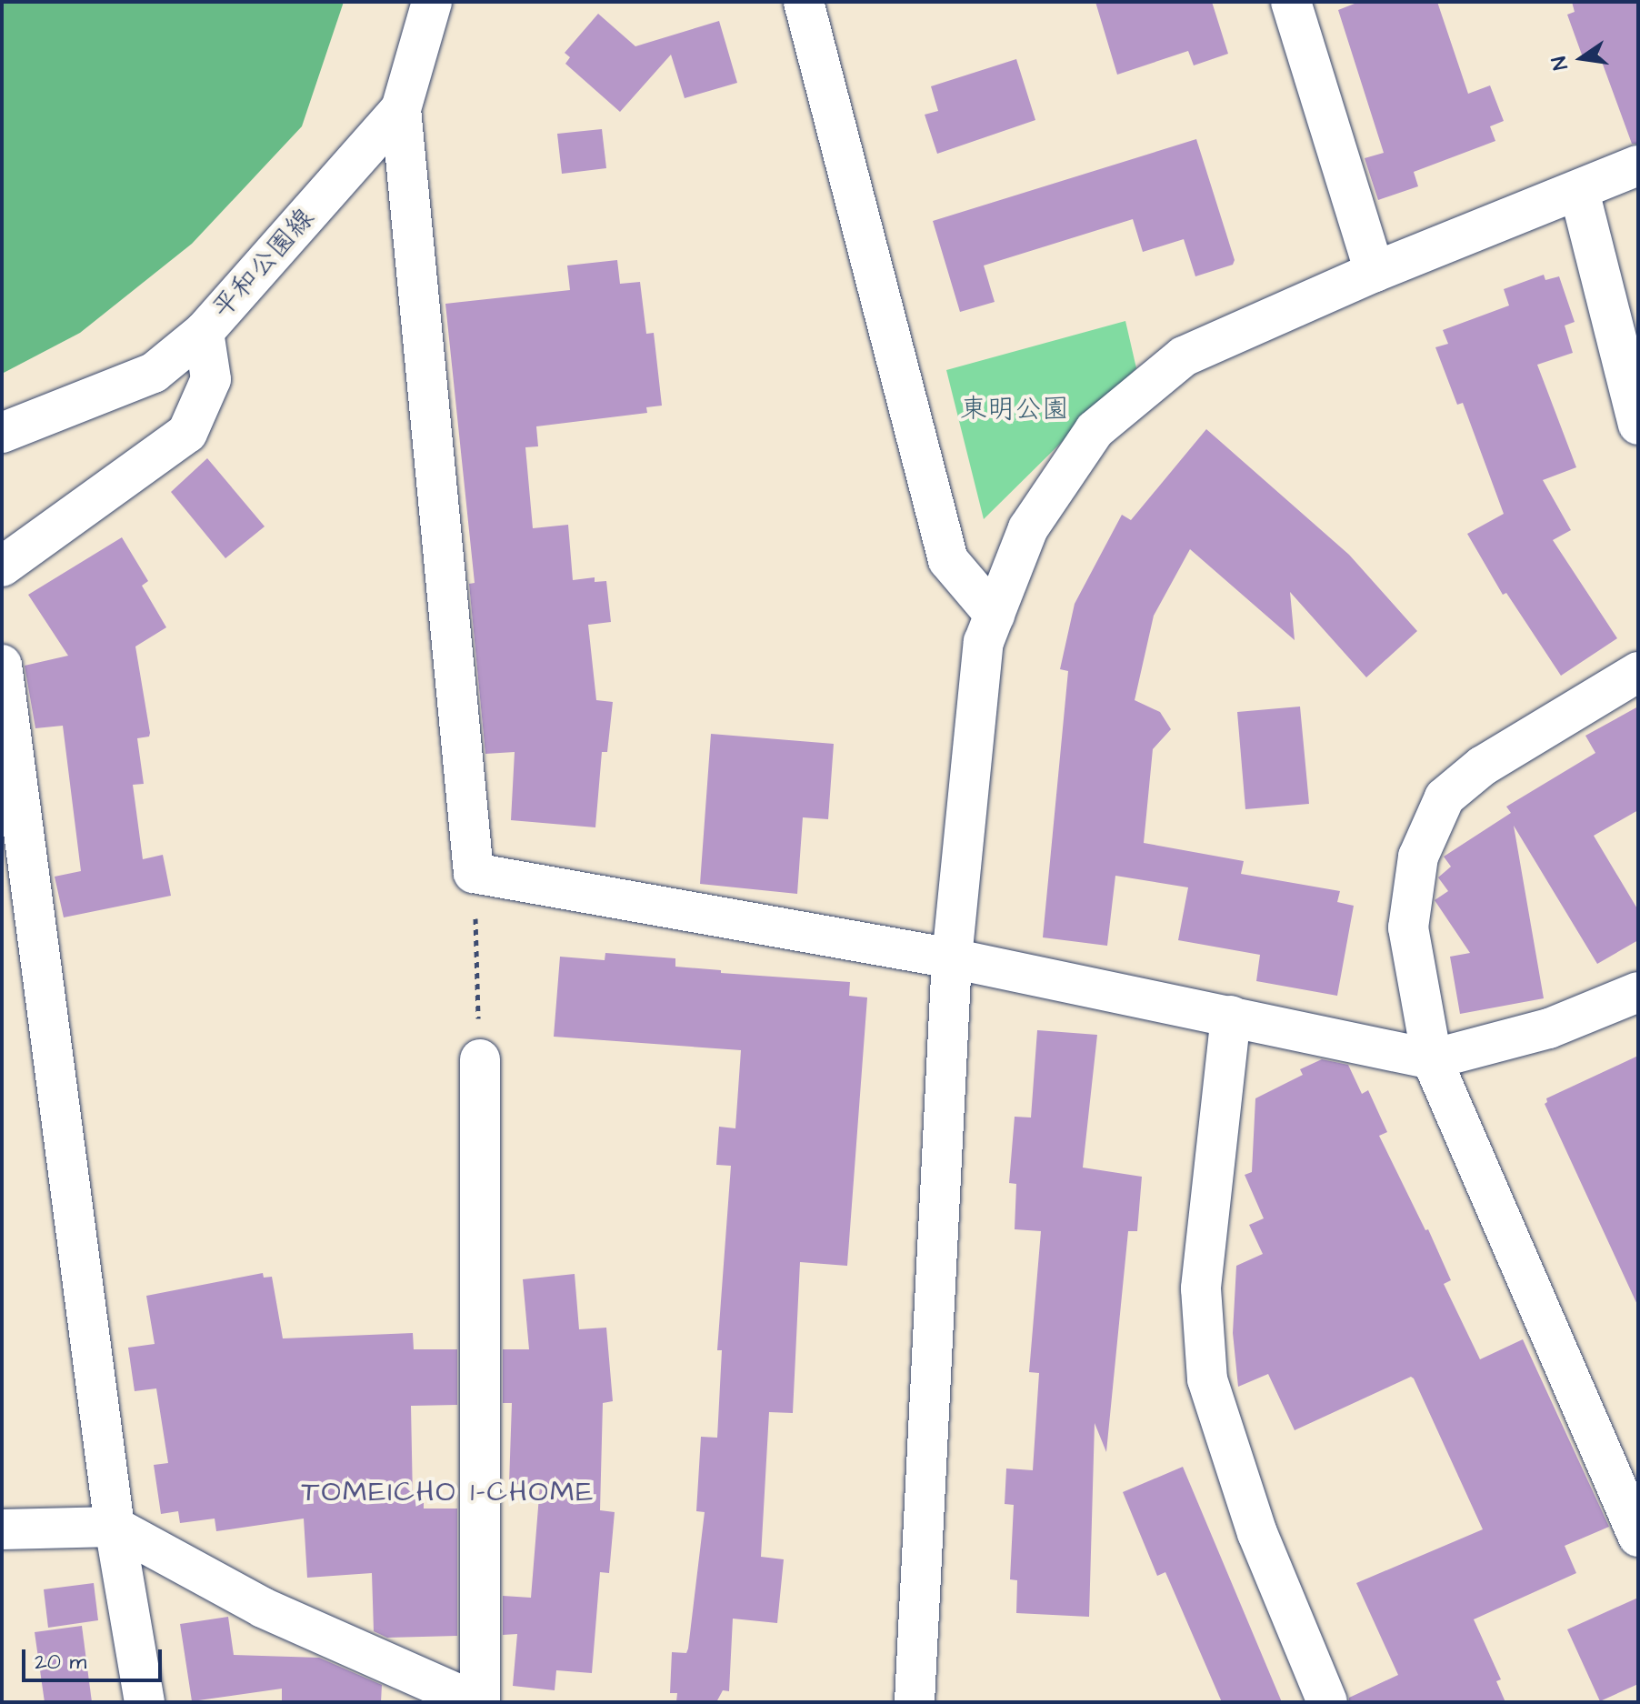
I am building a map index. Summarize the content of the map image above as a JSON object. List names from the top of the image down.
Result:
{
  "streets": {
    "street": ["平和公園線"]
  },
  "districts": ["TOMEICHO 1-CHOME"],
  "parks": ["東明公園"],
  "scale_bar": "20 m",
  "north": "left"
}
